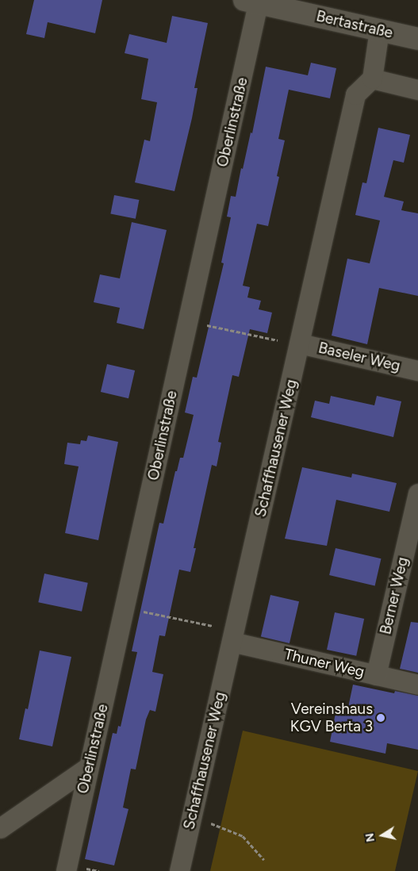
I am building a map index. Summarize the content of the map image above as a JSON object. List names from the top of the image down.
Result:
{
  "streets": {
    "street": [
      "Bertastraße",
      "Oberlinstraße",
      "Baseler Weg",
      "Schaffhausener Weg",
      "Berner Weg",
      "Thuner Weg"
    ]
  },
  "crossings": [
    ["Bertastraße", "Oberlinstraße"],
    ["Baseler Weg", "Schaffhausener Weg"],
    ["Schaffhausener Weg", "Thuner Weg"],
    ["Berner Weg", "Thuner Weg"]
  ],
  "places": ["Vereinshaus KGV Berta 3"],
  "north": "left"
}
